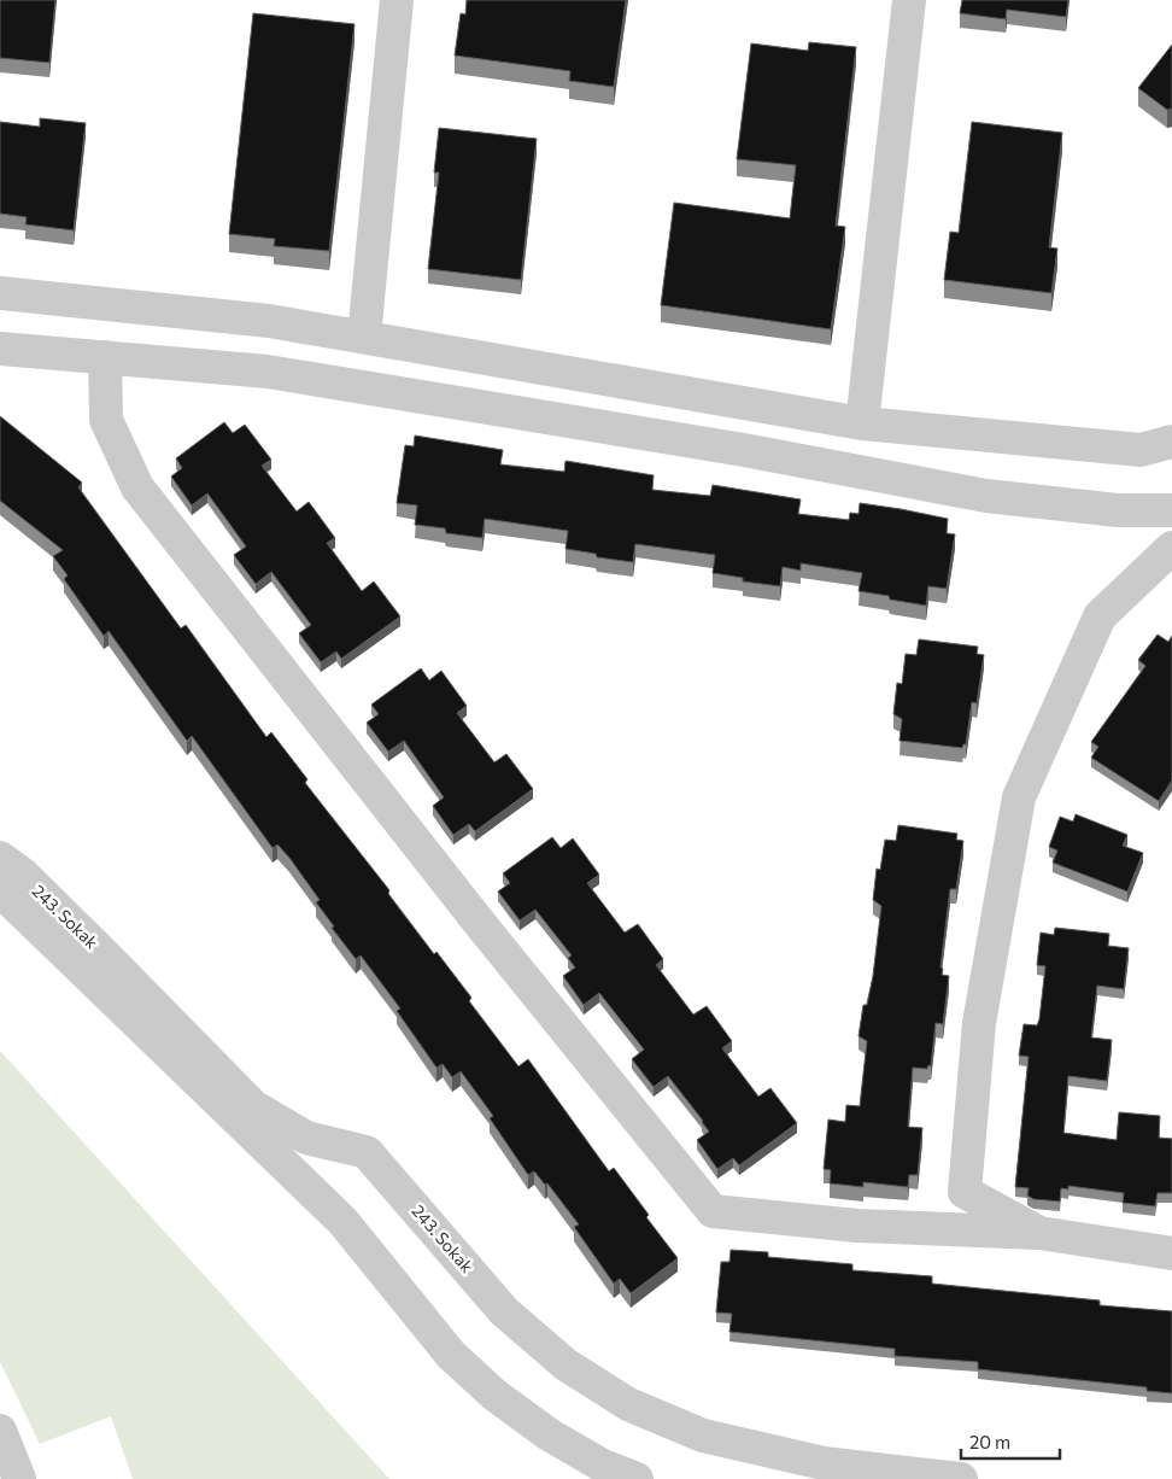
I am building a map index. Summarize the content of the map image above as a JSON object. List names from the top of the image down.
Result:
{
  "streets": {
    "street": ["243. Sokak"]
  },
  "scale_bar": "20 m"
}
